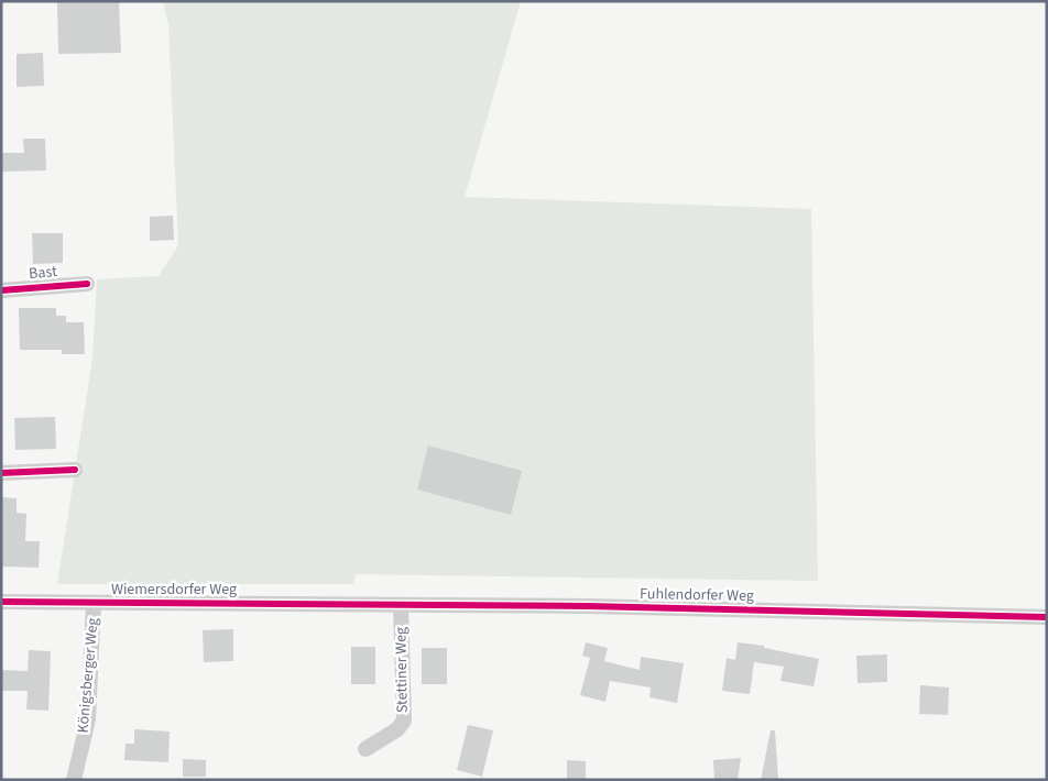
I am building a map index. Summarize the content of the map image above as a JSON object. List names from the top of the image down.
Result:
{
  "streets": {
    "street": [
      "Bast",
      "Wiemersdorfer Weg",
      "Fuhlendorfer Weg",
      "Stettiner Weg",
      "Königsberger Weg"
    ]
  },
  "crossings": [
    ["Wiemersdorfer Weg", "Fuhlendorfer Weg"],
    ["Wiemersdorfer Weg", "Königsberger Weg"],
    ["Fuhlendorfer Weg", "Stettiner Weg"]
  ]
}
